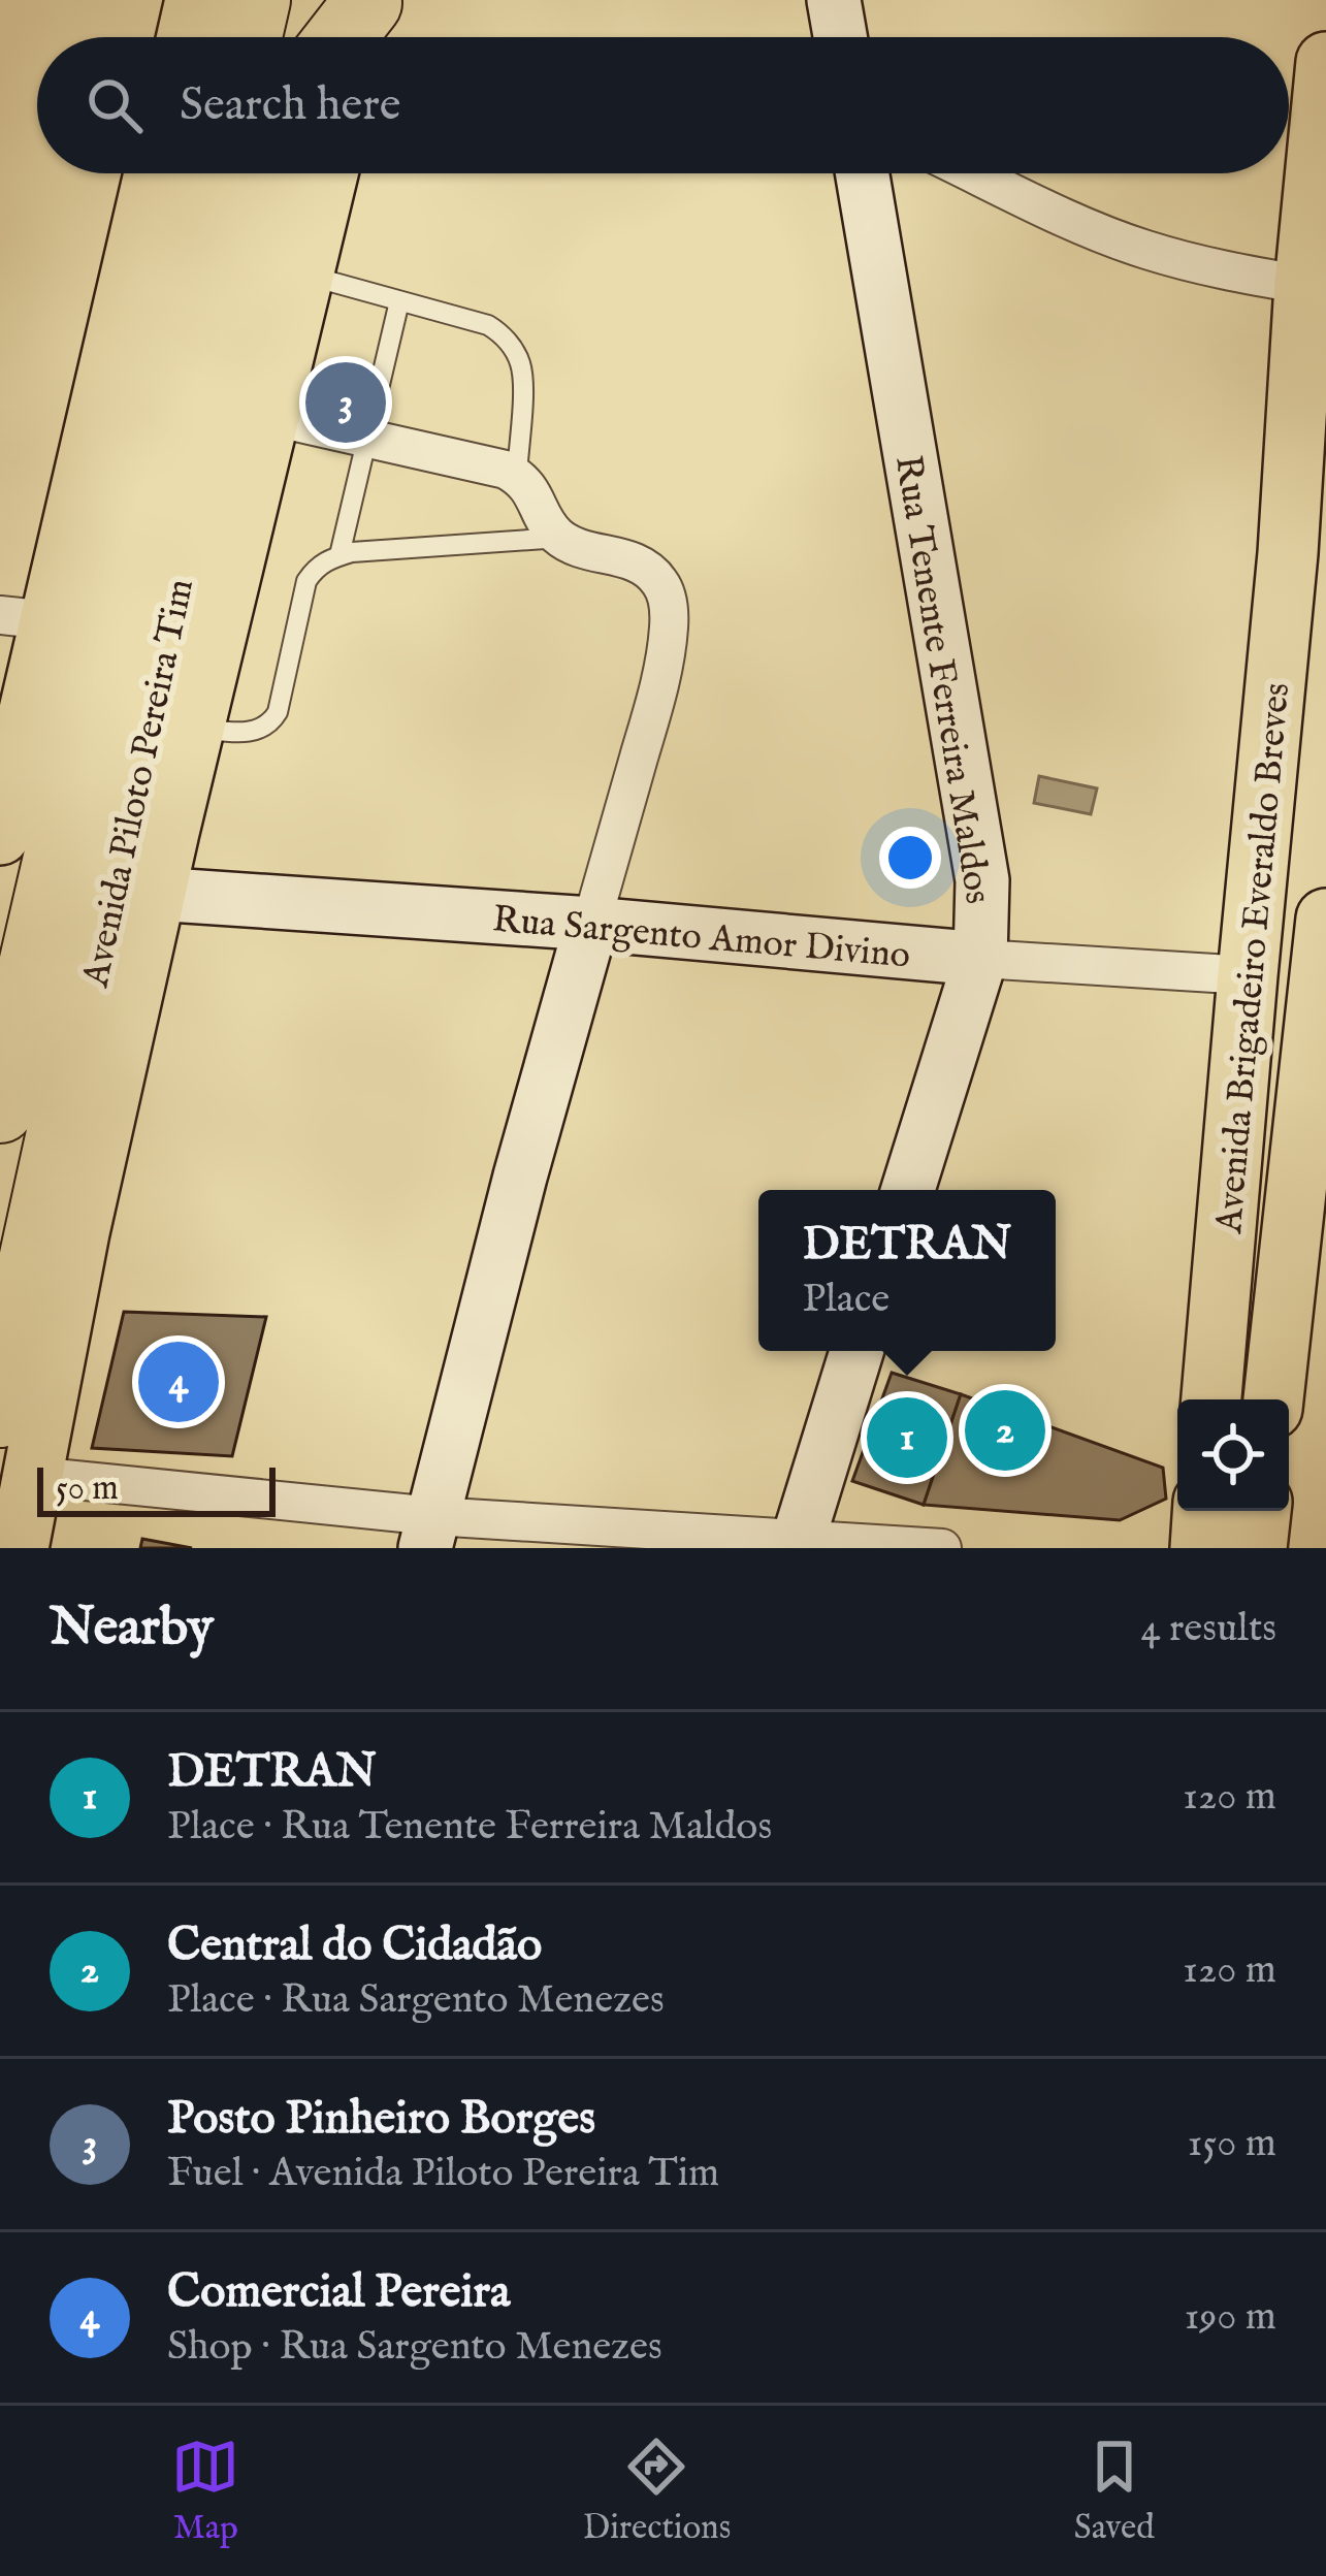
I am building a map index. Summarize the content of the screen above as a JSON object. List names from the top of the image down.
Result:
{
  "streets": {
    "highway": ["Avenida Piloto Pereira Tim"],
    "main road": ["Avenida Brigadeiro Everaldo Breves"],
    "street": ["Rua Tenente Ferreira Maldos", "Rua Sargento Amor Divino"]
  },
  "crossings": [
    ["Rua Tenente Ferreira Maldos", "Rua Sargento Amor Divino"],
    ["Rua Sargento Amor Divino", "Avenida Brigadeiro Everaldo Breves"]
  ],
  "scale_bar": "50 m",
  "page": {
    "search": "Search here",
    "pins": [
      "3",
      "4",
      "2",
      "1"
    ],
    "popup": ["DETRAN", "Place"],
    "scale": "50 m",
    "heading": ["Nearby", "4 results"],
    "list": [
      {
        "mark": "1",
        "name": "DETRAN",
        "note": "Place · Rua Tenente Ferreira Maldos",
        "value": "120 m"
      },
      {
        "mark": "2",
        "name": "Central do Cidadão",
        "note": "Place · Rua Sargento Menezes",
        "value": "120 m"
      },
      {
        "mark": "3",
        "name": "Posto Pinheiro Borges",
        "note": "Fuel · Avenida Piloto Pereira Tim",
        "value": "150 m"
      },
      {
        "mark": "4",
        "name": "Comercial Pereira",
        "note": "Shop · Rua Sargento Menezes",
        "value": "190 m"
      }
    ],
    "nav": ["Map", "Directions", "Saved"]
  }
}
